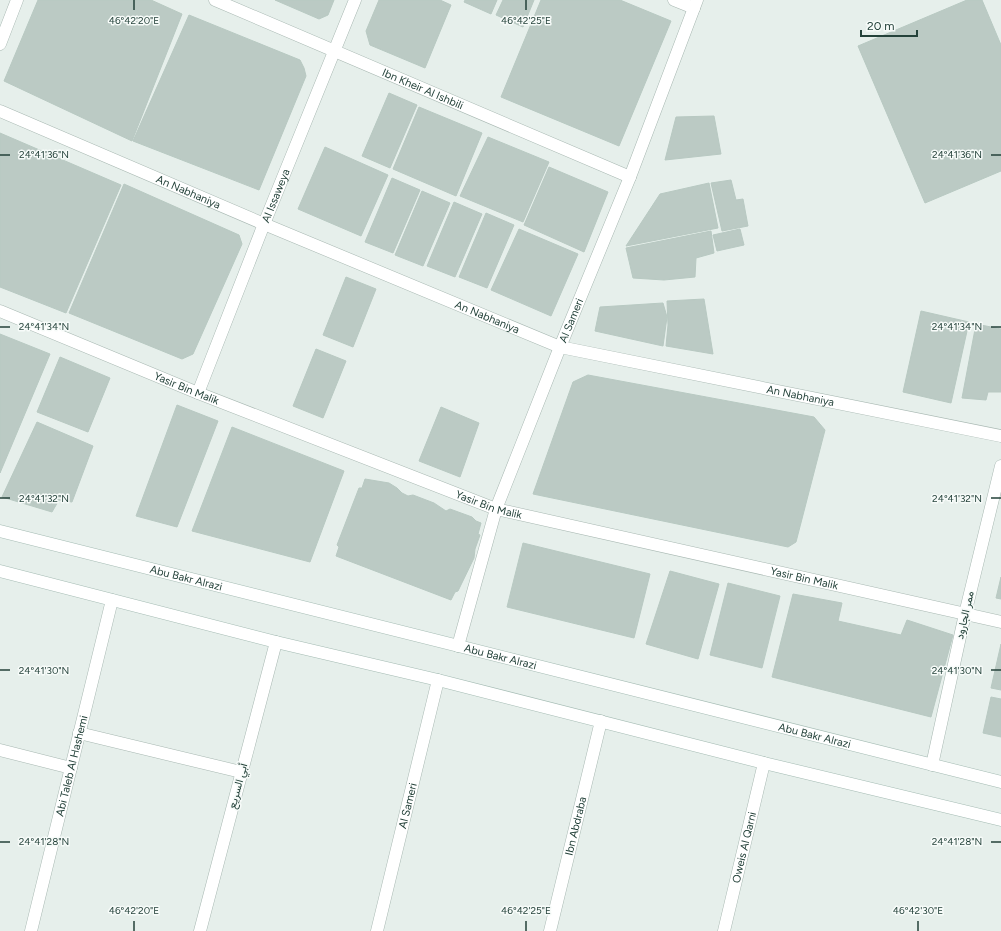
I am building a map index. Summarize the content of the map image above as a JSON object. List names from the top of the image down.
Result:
{
  "streets": {
    "street": [
      "Ibn Kheir Al Ishbili",
      "An Nabhaniya",
      "Al Issaweya",
      "Al Sameri",
      "Yasir Bin Malik",
      "Abu Bakr Alrazi",
      "ممر الجارود",
      "Abi Taleb Al Hashemi",
      "أبي السريع",
      "Ibn Abdraba",
      "Oweis Al Qarni"
    ]
  },
  "crossings": [
    ["Ibn Kheir Al Ishbili", "Al Issaweya"],
    ["Ibn Kheir Al Ishbili", "Al Sameri"],
    ["An Nabhaniya", "Al Issaweya"],
    ["An Nabhaniya", "Al Sameri"],
    ["Al Issaweya", "Yasir Bin Malik"],
    ["Al Sameri", "Yasir Bin Malik"],
    ["Al Sameri", "Abu Bakr Alrazi"],
    ["Yasir Bin Malik", "ممر الجارود"],
    ["Abu Bakr Alrazi", "ممر الجارود"]
  ],
  "scale_bar": "20 m",
  "coordinates": [
    "46°42'20\"E",
    "46°42'25\"E",
    "24°41'36\"N",
    "24°41'34\"N",
    "24°41'32\"N",
    "24°41'30\"N",
    "24°41'28\"N",
    "46°42'30\"E"
  ]
}
